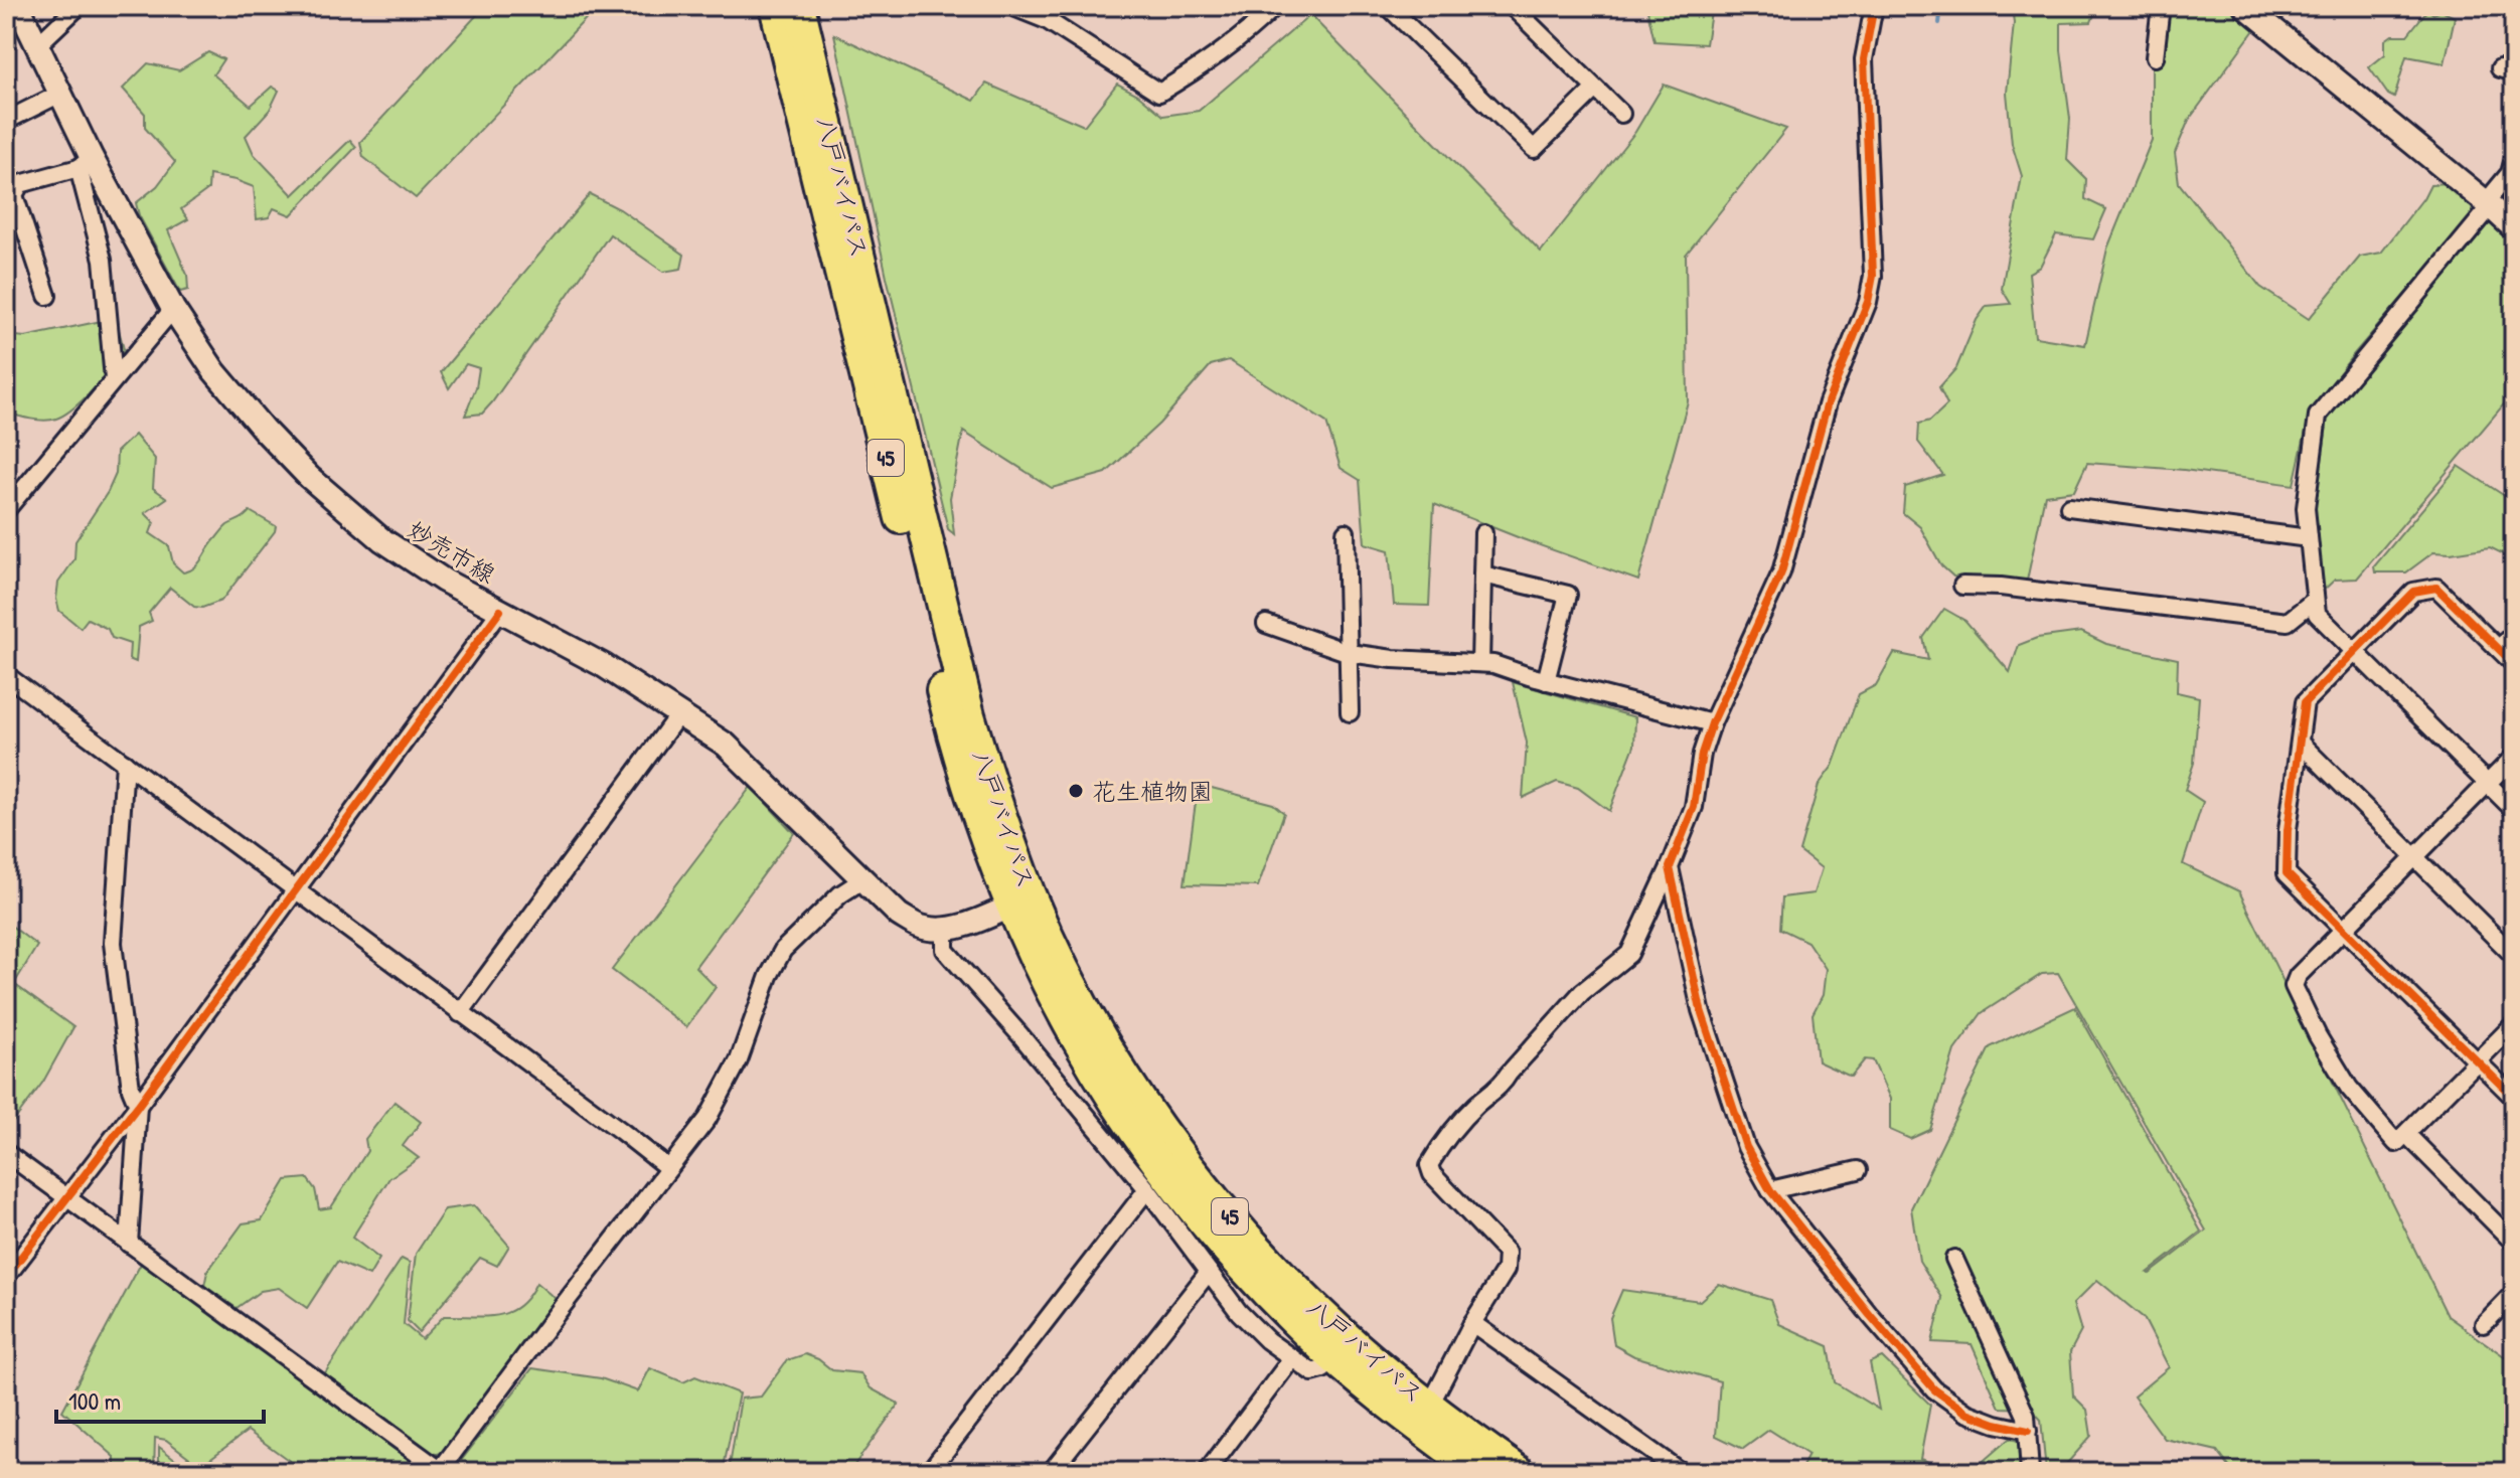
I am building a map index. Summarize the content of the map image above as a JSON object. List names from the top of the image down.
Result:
{
  "streets": {
    "highway": ["八戸バイパス", "45"],
    "main road": ["妙売市線"]
  },
  "places": ["花生植物園"],
  "scale_bar": "100 m"
}
